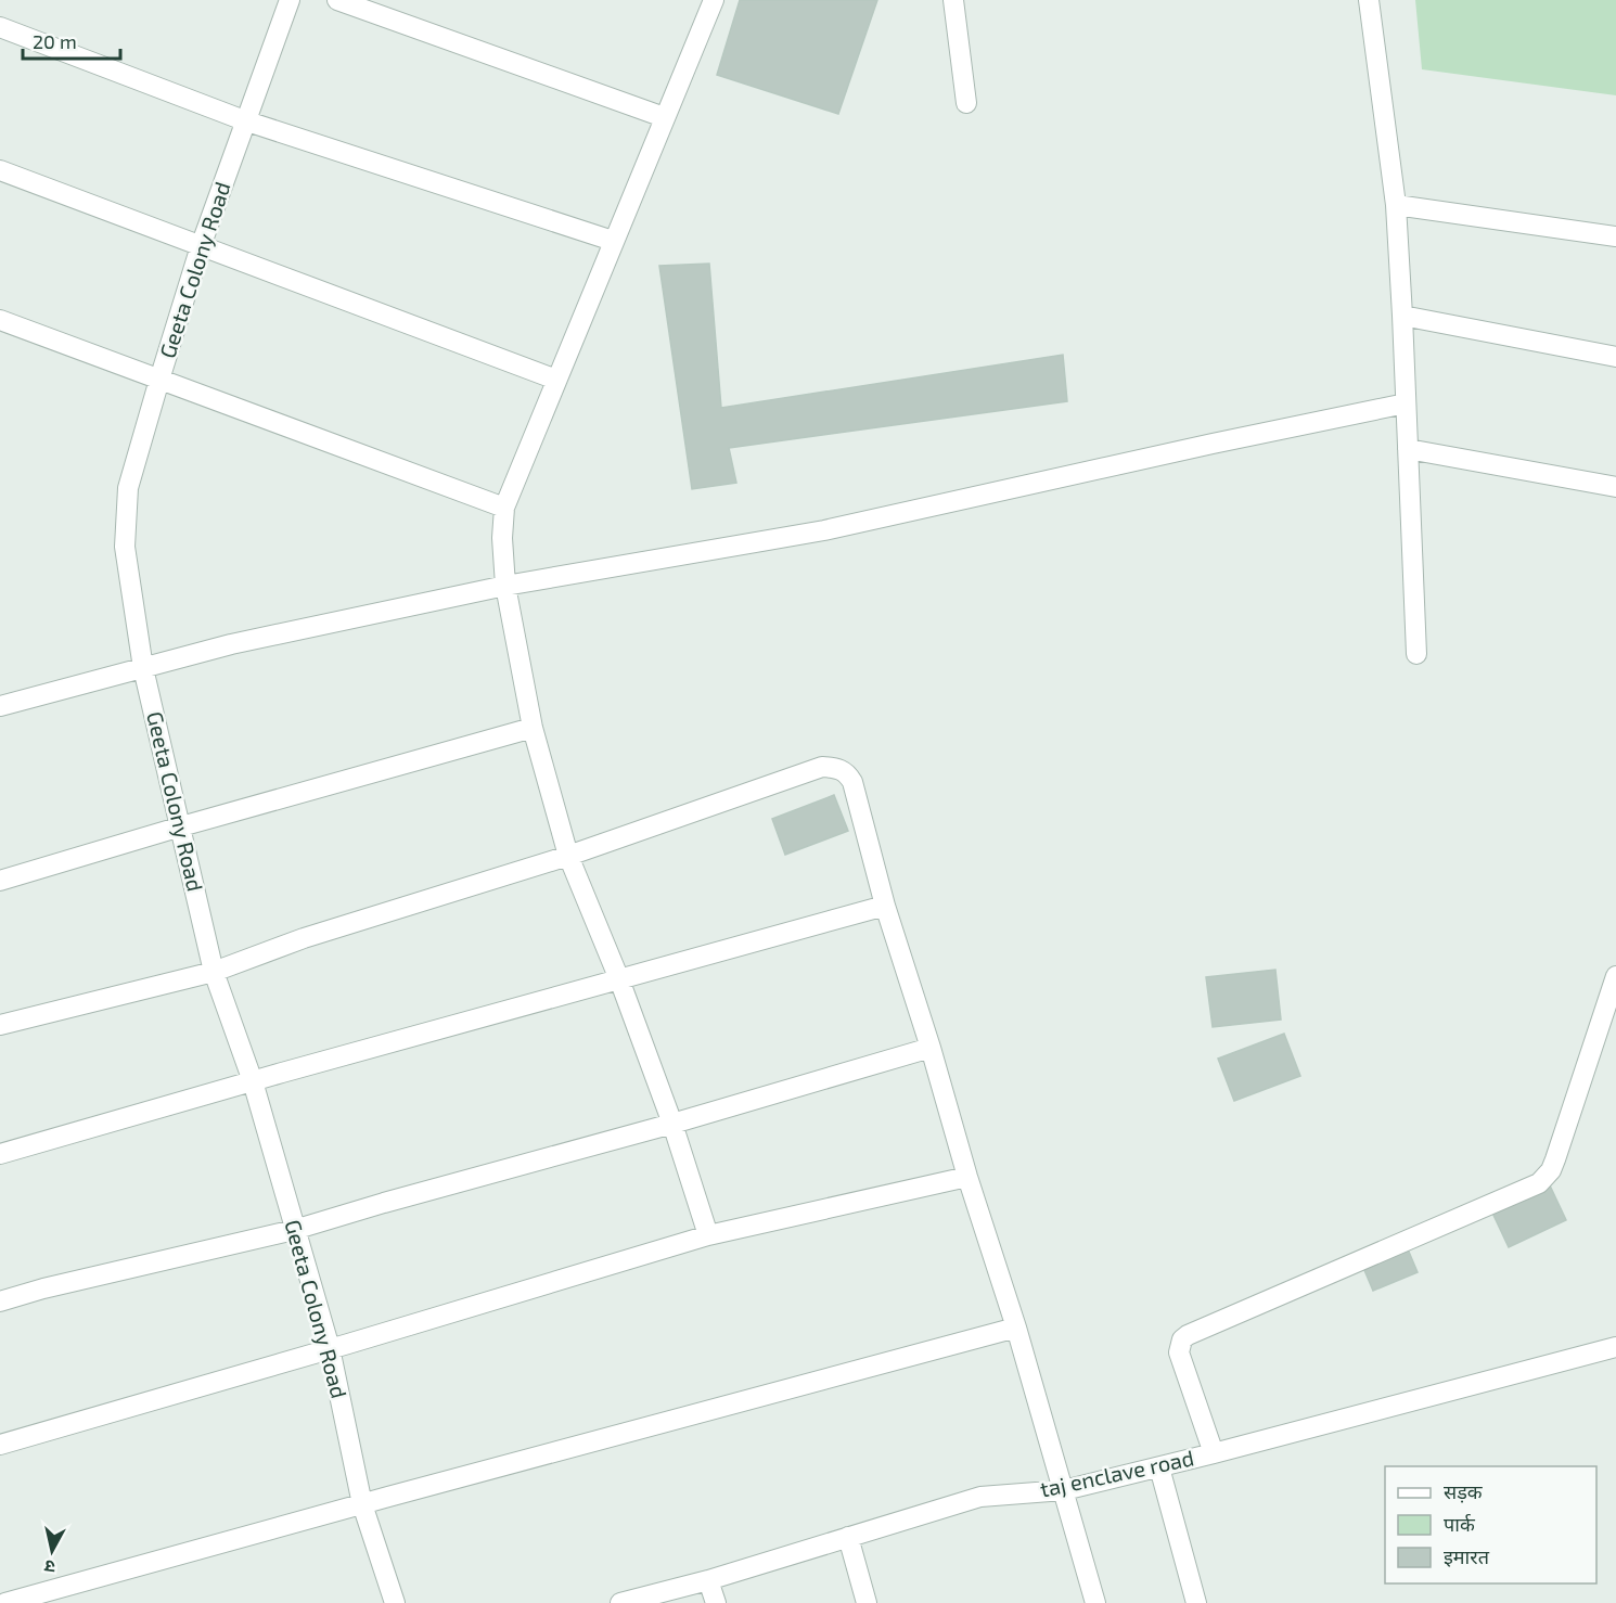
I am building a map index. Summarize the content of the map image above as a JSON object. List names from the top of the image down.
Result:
{
  "streets": {
    "street": ["Geeta Colony Road", "taj enclave road"]
  },
  "legend": ["सड़क", "पार्क", "इमारत"],
  "scale_bar": "20 m",
  "north": "bottom"
}
